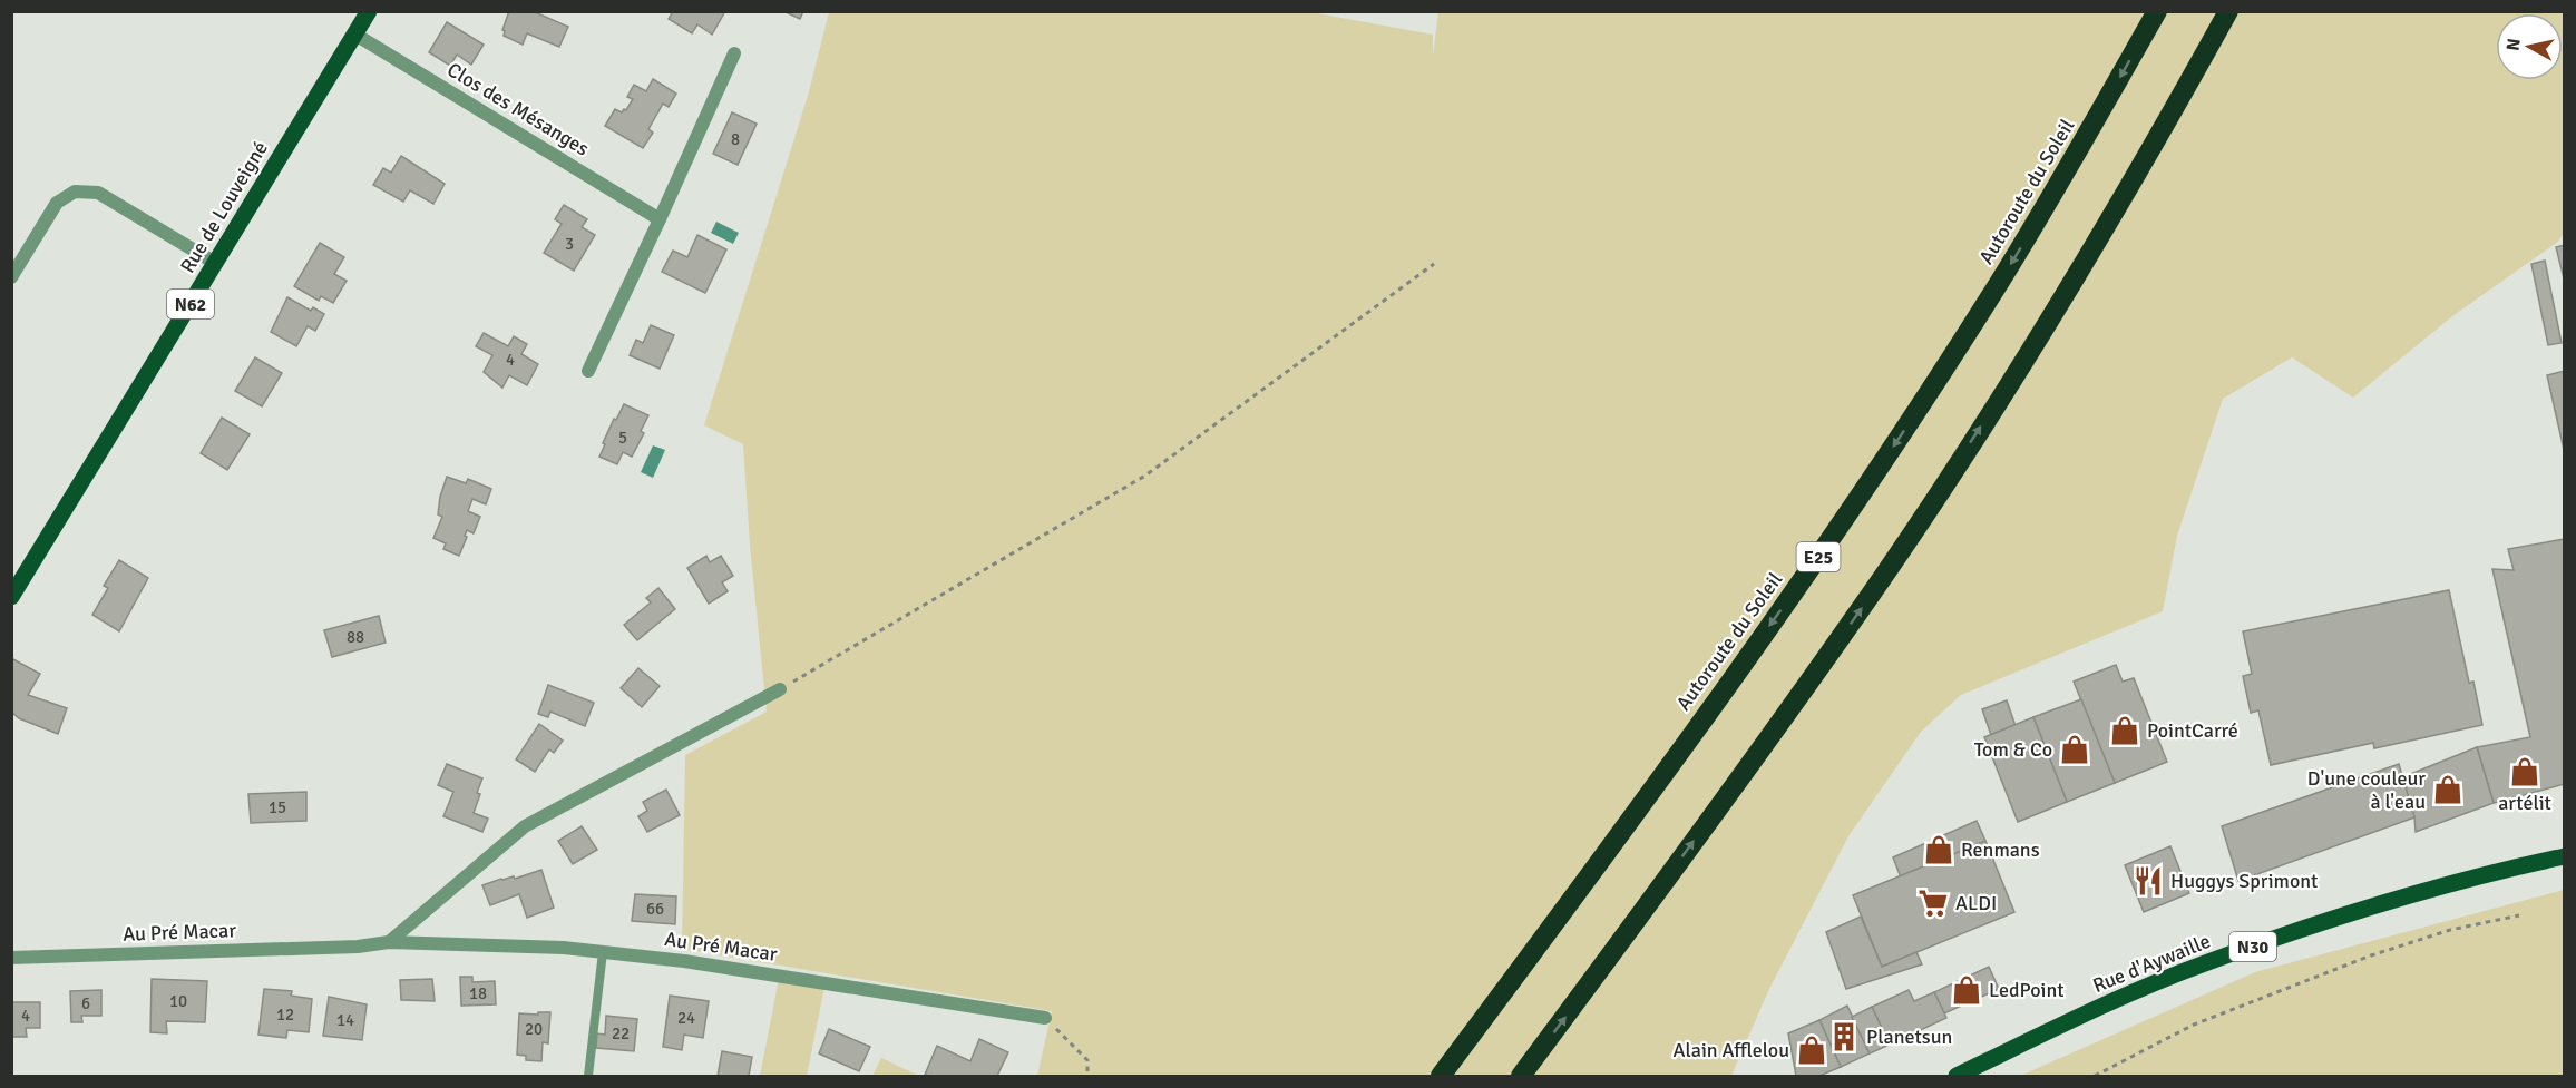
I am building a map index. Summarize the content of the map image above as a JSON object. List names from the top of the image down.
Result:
{
  "streets": {
    "highway": ["Autoroute du Soleil", "E25"],
    "main road": [
      "Rue de Louveigné",
      "N62",
      "N30",
      "Rue d'Aywaille"
    ],
    "street": ["Clos des Mésanges", "Au Pré Macar"]
  },
  "crossings": [
    ["Clos des Mésanges", "Rue de Louveigné"]
  ],
  "places": {
    "shop": [
      "PointCarré",
      "Tom & Co",
      "artélit",
      "D'une couleur à l'eau",
      "Renmans",
      "LedPoint",
      "Alain Afflelou"
    ],
    "restaurant": ["Huggys Sprimont"],
    "supermarket": ["ALDI"],
    "building": ["Planetsun"]
  },
  "house_numbers": [
    "8",
    "3",
    "4",
    "5",
    "88",
    "15",
    "66",
    "18",
    "10",
    "6",
    "12",
    "4",
    "24",
    "14",
    "20",
    "22"
  ],
  "north": "left"
}
